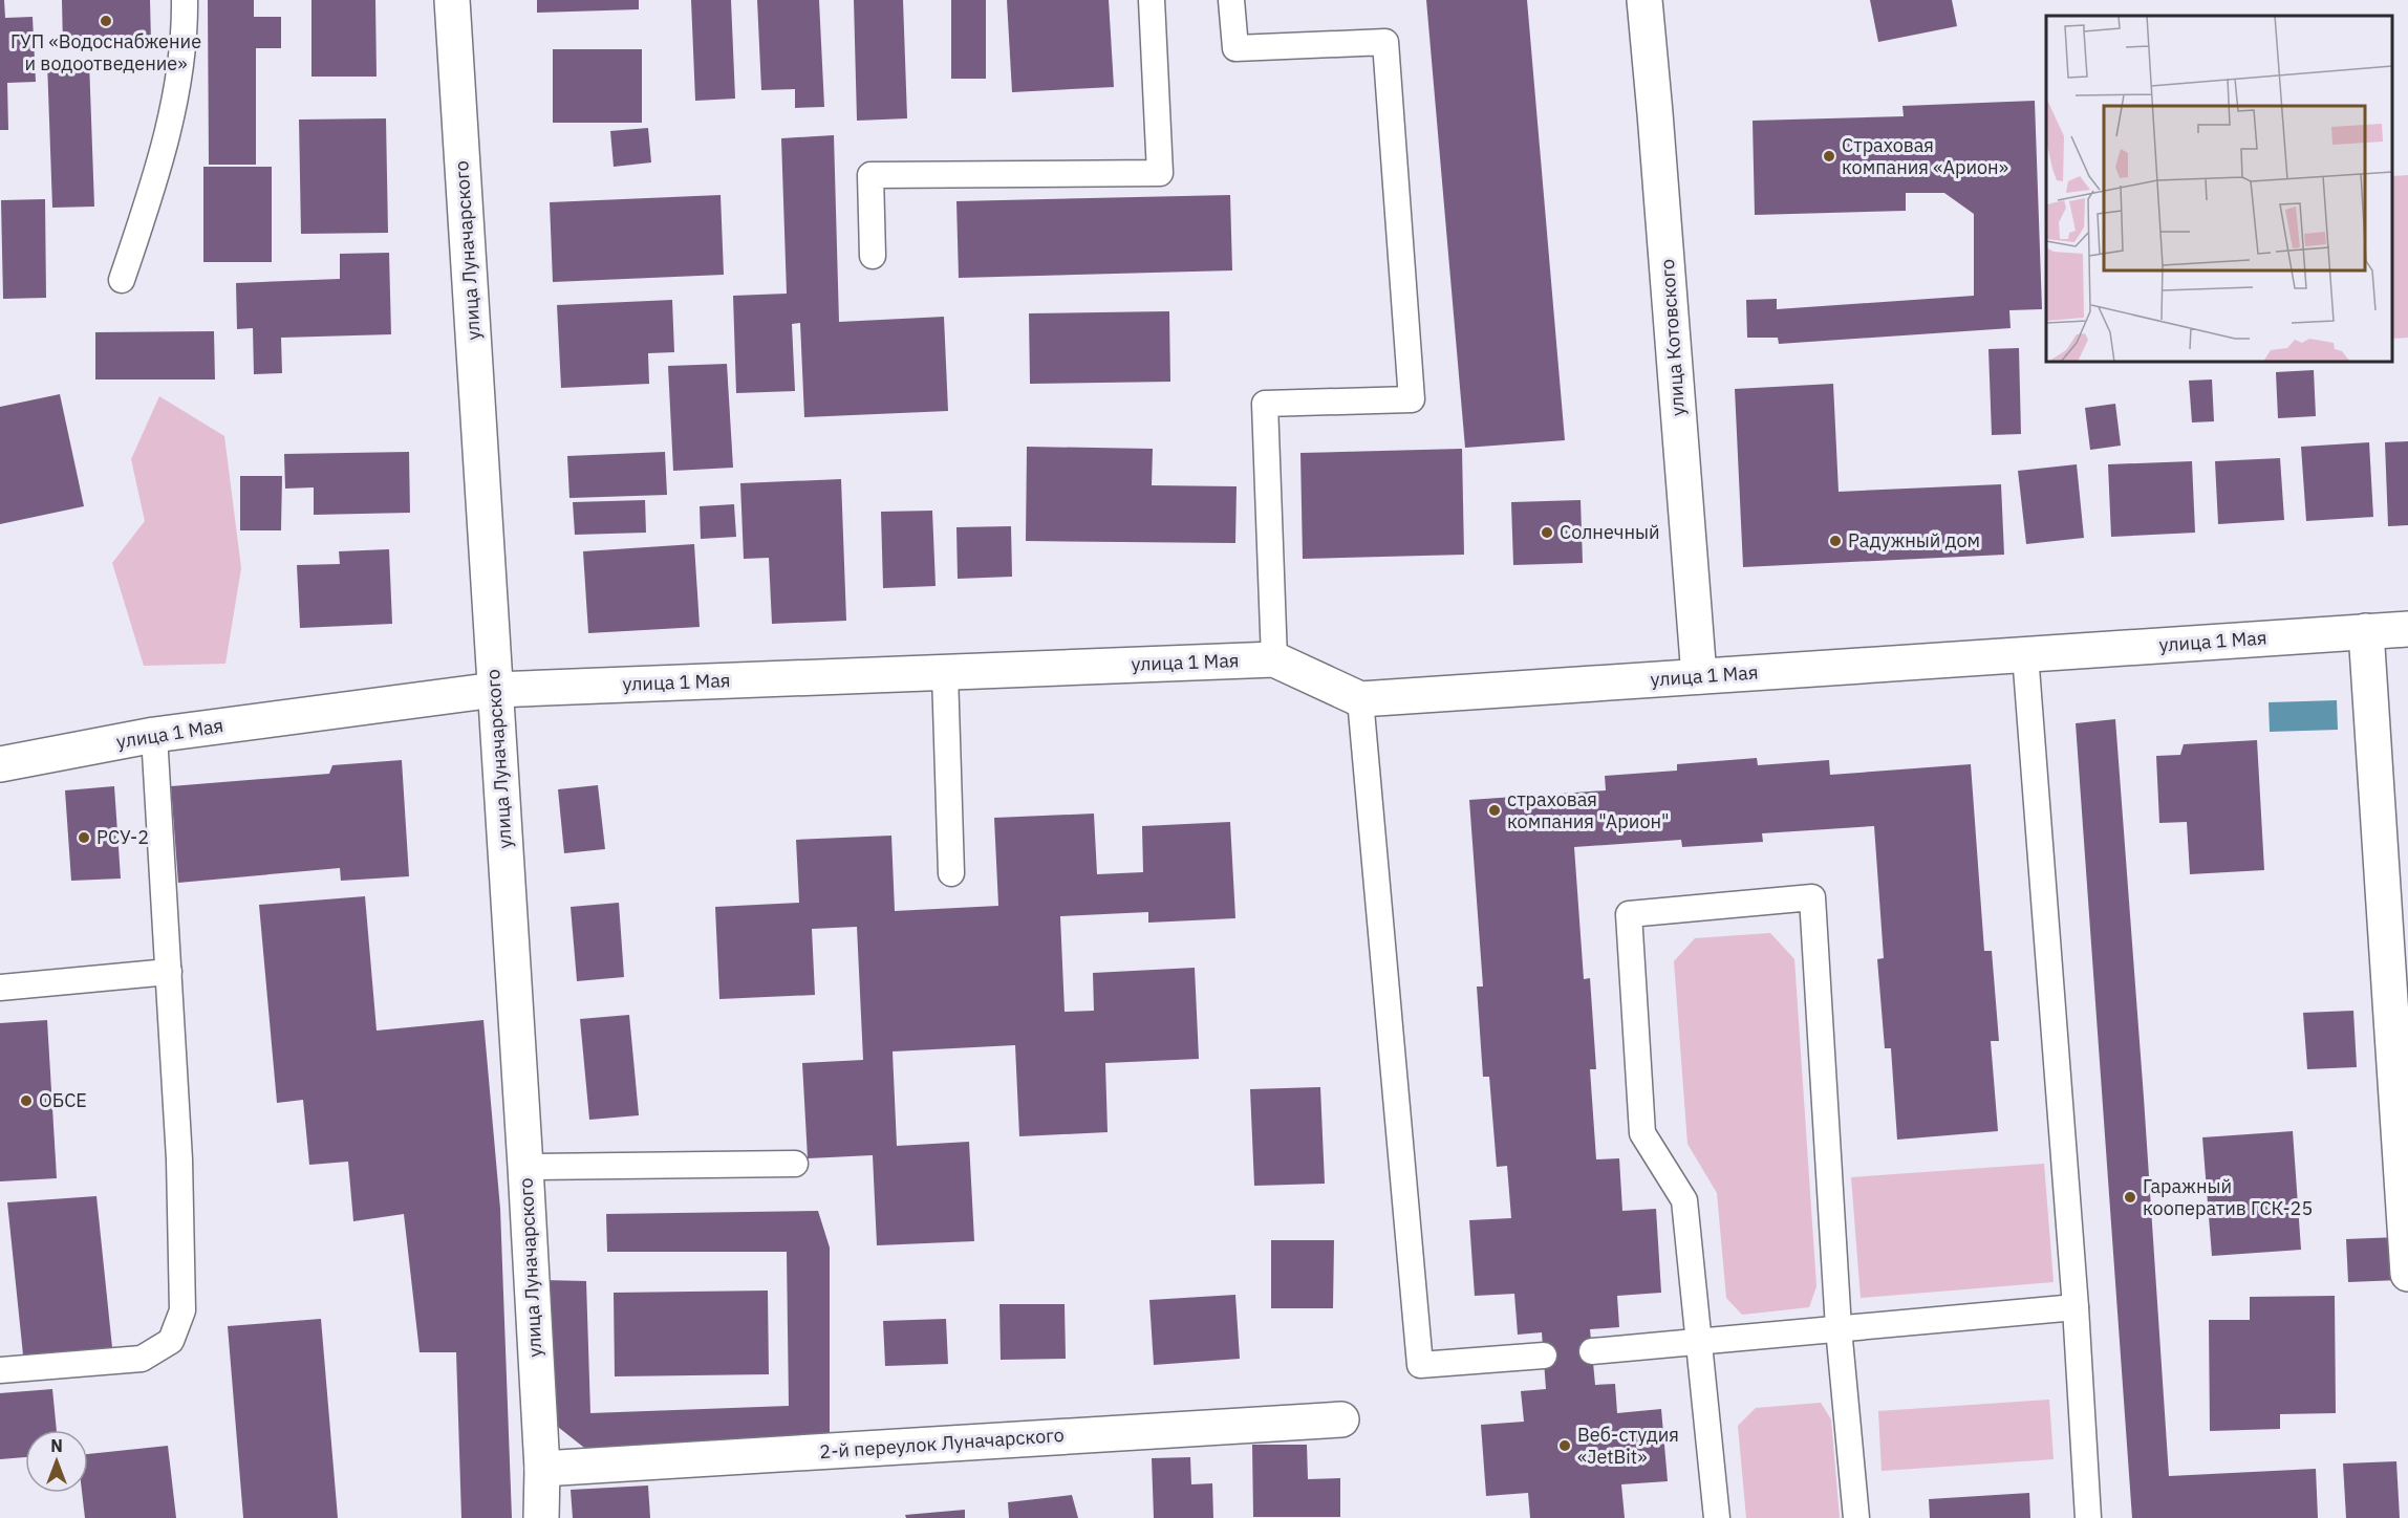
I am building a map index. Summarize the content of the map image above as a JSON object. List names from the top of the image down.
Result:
{
  "streets": {
    "street": [
      "улица Луначарского",
      "улица Котовского",
      "улица 1 Мая",
      "2-й переулок Луначарского"
    ]
  },
  "crossings": [
    ["улица Луначарского", "улица 1 Мая"],
    ["улица Луначарского", "2-й переулок Луначарского"],
    ["улица Котовского", "улица 1 Мая"]
  ],
  "places": [
    "ГУП «Водоснабжение и водоотведение»",
    "Страховая компания «Арион»",
    "Солнечный",
    "Радужный дом",
    "страховая компания \"Арион\"",
    "РСУ-2",
    "ОБСЕ",
    "Гаражный кооператив ГСК-25",
    "Веб-студия «JetBit»"
  ],
  "north": "top"
}
